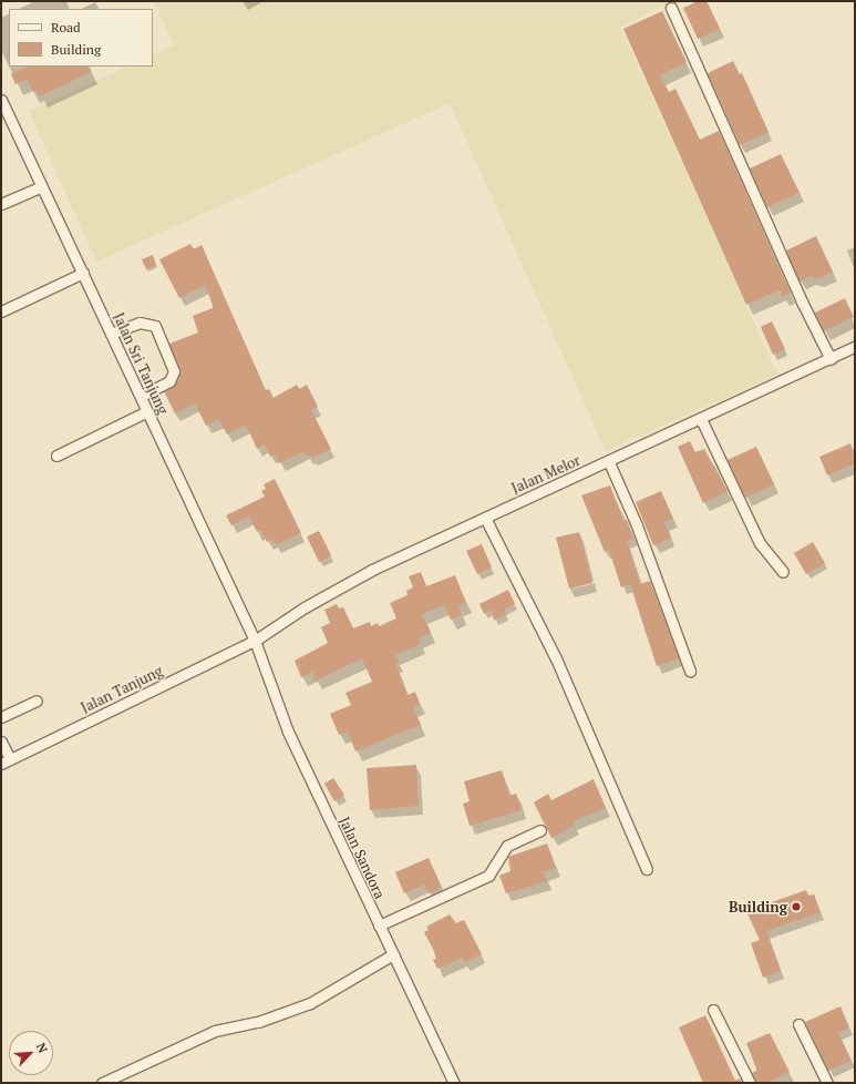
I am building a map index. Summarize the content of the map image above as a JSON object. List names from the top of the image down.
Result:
{
  "streets": {
    "street": [
      "Jalan Sri Tanjung",
      "Jalan Melor",
      "Jalan Tanjung",
      "Jalan Sandora"
    ]
  },
  "crossings": [
    ["Jalan Sri Tanjung", "Jalan Melor"],
    ["Jalan Sri Tanjung", "Jalan Tanjung"],
    ["Jalan Sri Tanjung", "Jalan Sandora"],
    ["Jalan Melor", "Jalan Tanjung"],
    ["Jalan Melor", "Jalan Sandora"],
    ["Jalan Tanjung", "Jalan Sandora"]
  ],
  "places": ["Building"],
  "legend": ["Road", "Building"],
  "north": "top right"
}
